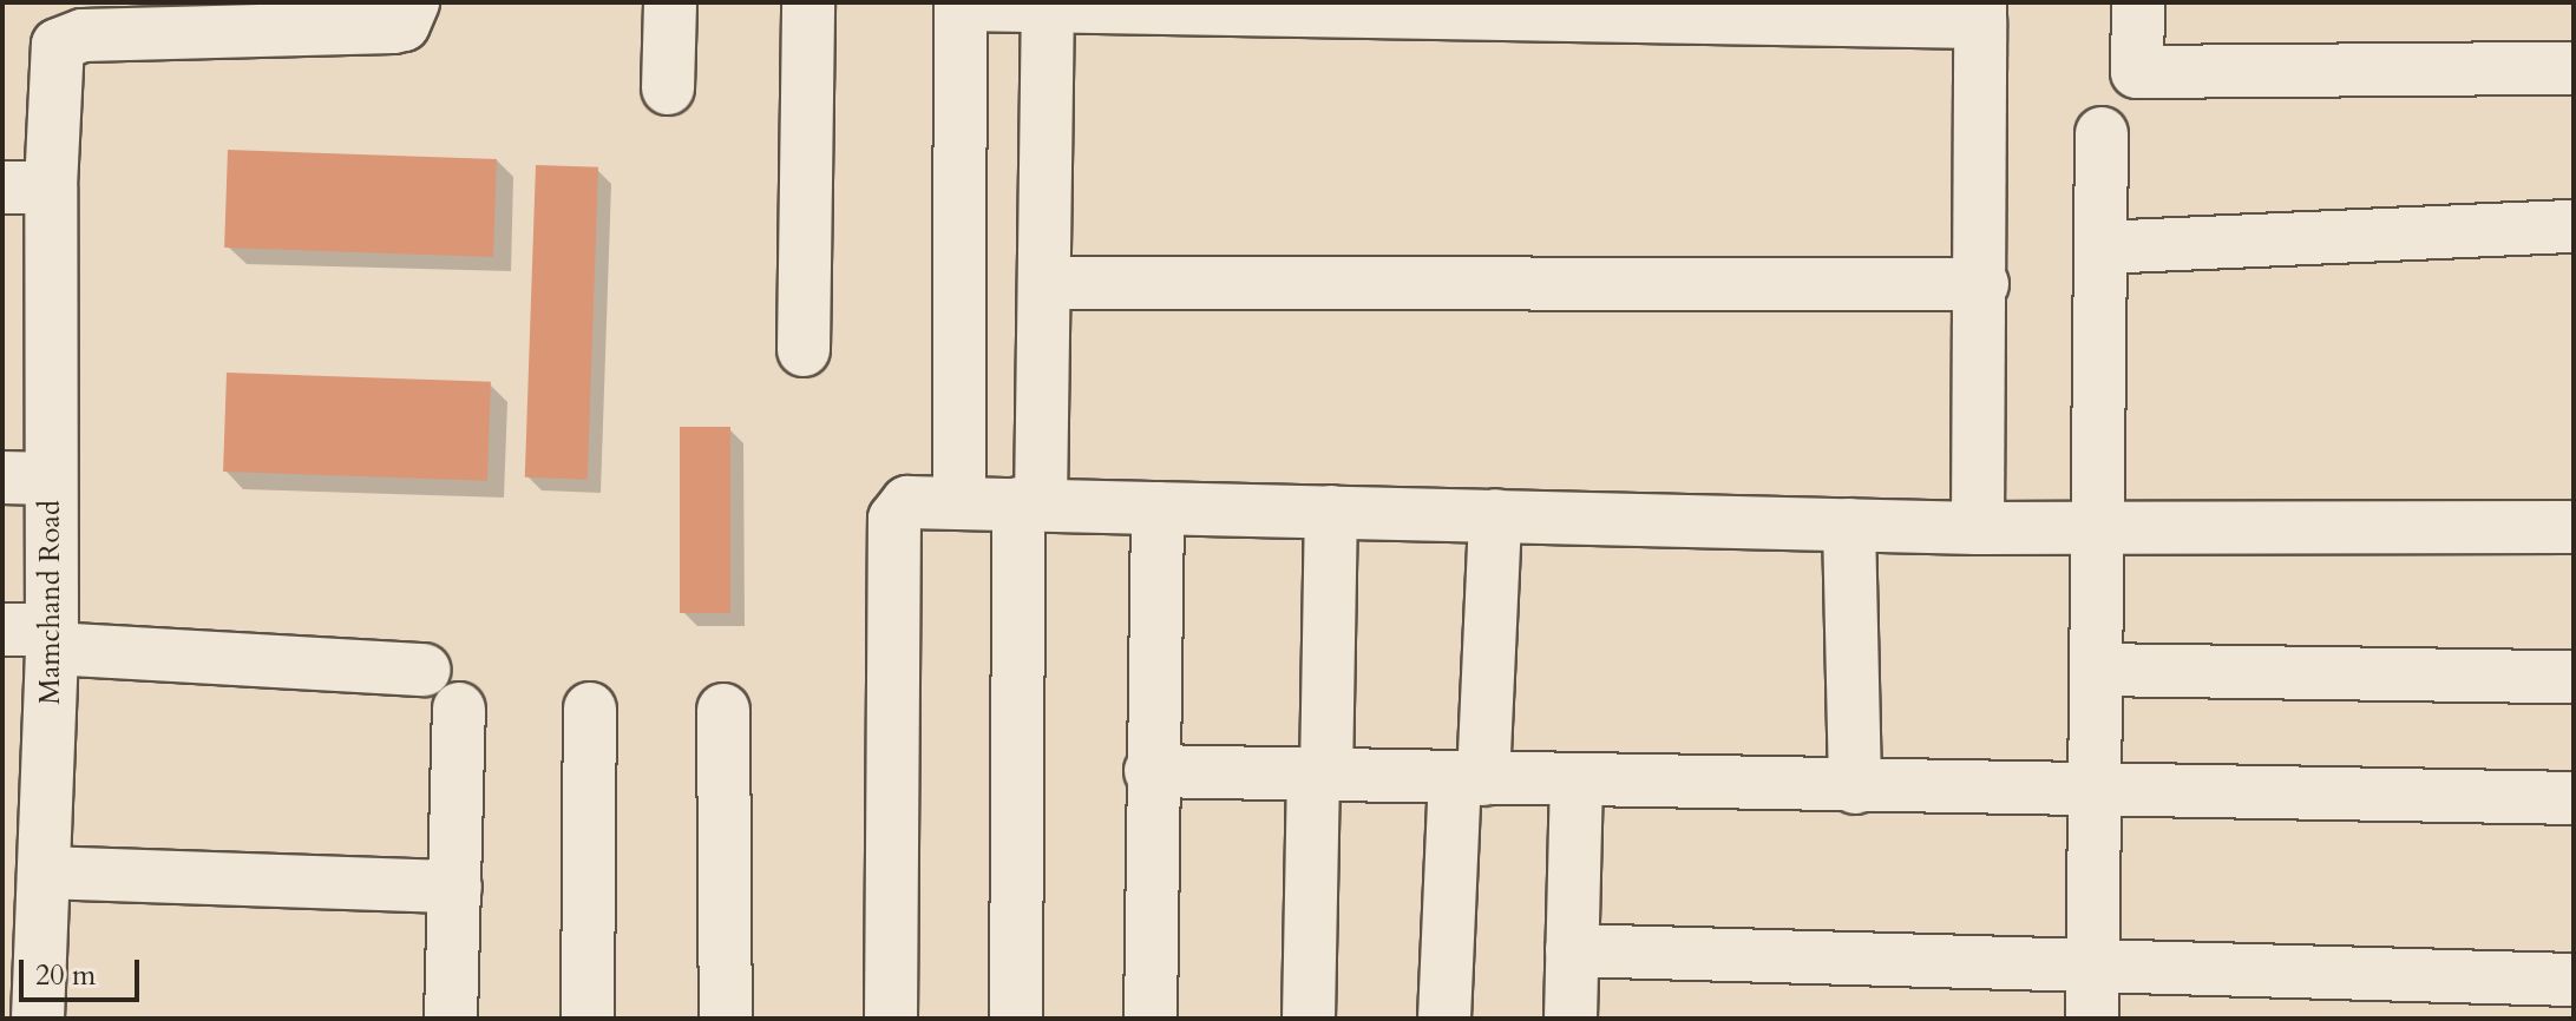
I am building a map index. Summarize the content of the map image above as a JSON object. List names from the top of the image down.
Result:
{
  "streets": {
    "street": ["Mamchand Road"]
  },
  "scale_bar": "20 m"
}
